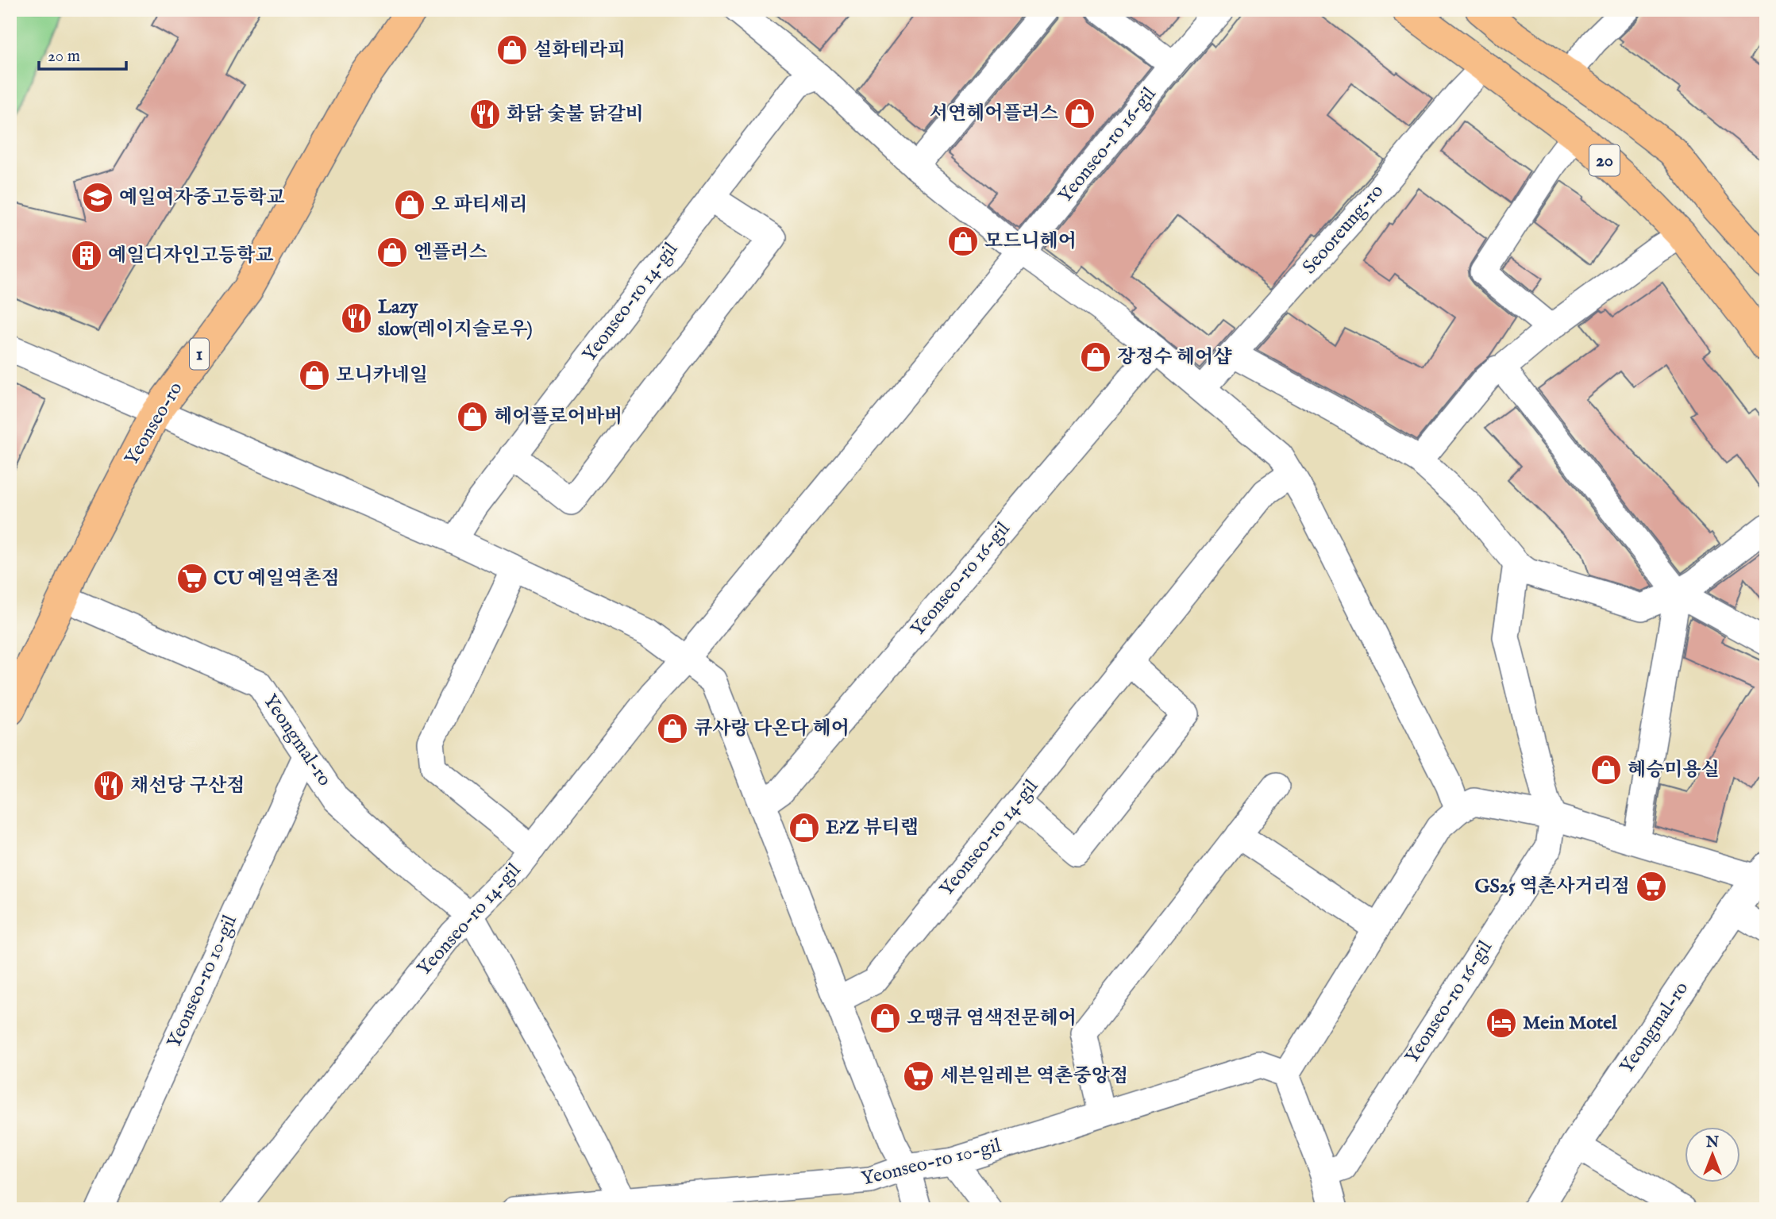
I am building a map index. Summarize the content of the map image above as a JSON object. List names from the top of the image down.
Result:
{
  "streets": {
    "main road": ["20", "1", "Yeonseo-ro"],
    "street": [
      "Yeonseo-ro 16-gil",
      "Seooreung-ro",
      "Yeonseo-ro 14-gil",
      "Yeongmal-ro",
      "Yeonseo-ro 10-gil"
    ]
  },
  "crossings": [
    ["Yeonseo-ro 16-gil", "Yeonseo-ro 14-gil"],
    ["20", "Seooreung-ro"],
    ["Yeonseo-ro 14-gil", "Yeongmal-ro"],
    ["Yeonseo-ro", "Yeongmal-ro"],
    ["Yeongmal-ro", "Yeonseo-ro 10-gil"]
  ],
  "places": {
    "shop": [
      "설화테라피",
      "서연헤어플러스",
      "오 파티세리",
      "모드니헤어",
      "엔플러스",
      "장정수 헤어샵",
      "모니카네일",
      "헤어플로어바버",
      "큐사랑 다온다 헤어",
      "혜승미용실",
      "E?Z 뷰티랩",
      "오땡큐 염색전문헤어"
    ],
    "restaurant": ["화닭 숯불 닭갈비", "Lazy slow(레이지슬로우)", "채선당 구산점"],
    "school or university": ["예일여자중고등학교"],
    "building": ["예일디자인고등학교"],
    "supermarket": ["CU 예일역촌점", "GS25 역촌사거리점", "세븐일레븐 역촌중앙점"],
    "hotel": ["Mein Motel"]
  },
  "scale_bar": "20 m",
  "north": "top"
}
